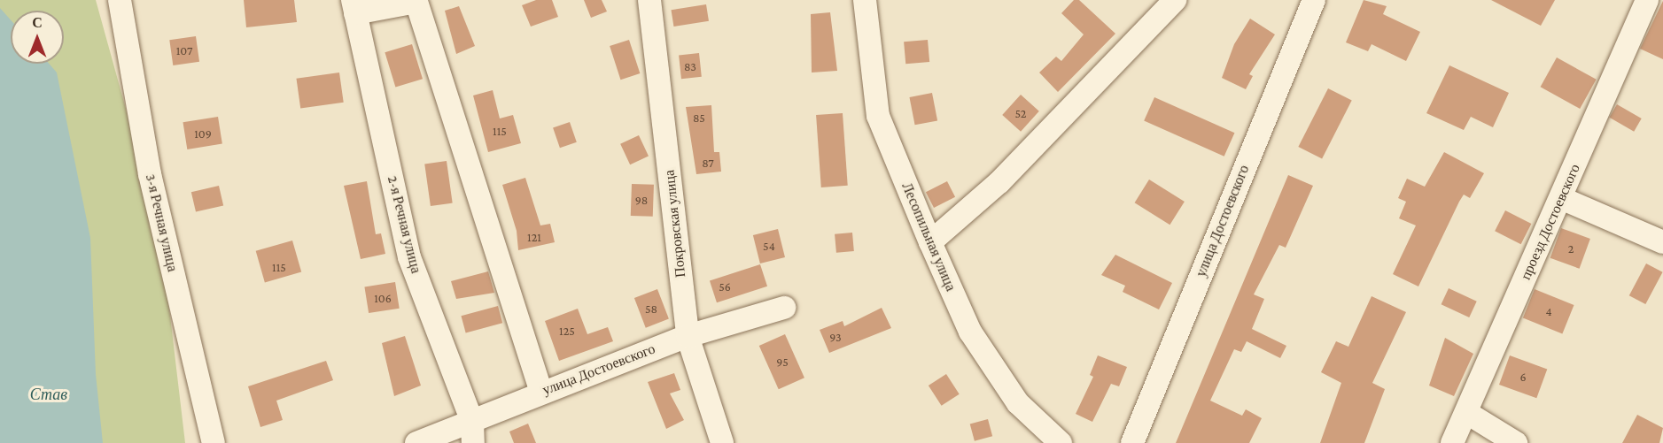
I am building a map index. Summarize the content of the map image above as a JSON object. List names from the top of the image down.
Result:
{
  "streets": {
    "street": [
      "улица Достоевского",
      "проезд Достоевского",
      "3-я Речная улица",
      "Покровская улица",
      "2-я Речная улица",
      "Лесопильная улица"
    ]
  },
  "crossings": [
    ["улица Достоевского", "Покровская улица"],
    ["улица Достоевского", "2-я Речная улица"]
  ],
  "water": ["Став"],
  "house_numbers": [
    "107",
    "83",
    "52",
    "85",
    "115",
    "109",
    "87",
    "98",
    "121",
    "54",
    "2",
    "115",
    "56",
    "106",
    "58",
    "4",
    "125",
    "93",
    "95",
    "6"
  ],
  "north": "top"
}
